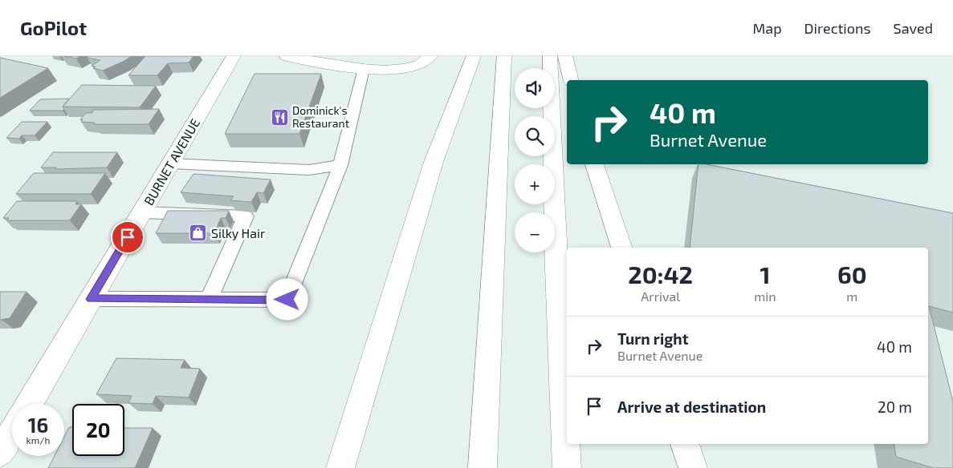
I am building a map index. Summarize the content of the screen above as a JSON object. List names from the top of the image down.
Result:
{
  "streets": {
    "main road": ["BURNET AVENUE"]
  },
  "places": {
    "restaurant": ["Dominick's Restaurant"],
    "shop": ["Silky Hair"]
  },
  "page": {
    "header": "GoPilot",
    "nav": ["Map", "Directions", "Saved"],
    "map_buttons": ["+", "−"],
    "turn": ["40 m", "Burnet Avenue"],
    "eta": [
      "20:42",
      "Arrival",
      "1",
      "min",
      "60",
      "m"
    ],
    "list": [
      {
        "name": "Turn right",
        "note": "Burnet Avenue",
        "value": "40 m"
      },
      {
        "name": "Arrive at destination",
        "value": "20 m"
      }
    ],
    "speed": "16 km/h",
    "limit": "20"
  }
}
